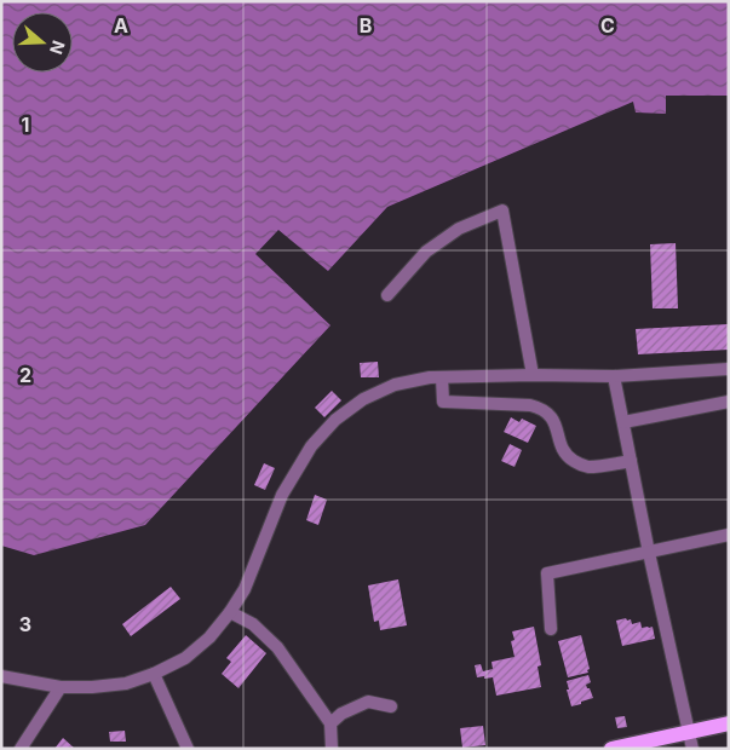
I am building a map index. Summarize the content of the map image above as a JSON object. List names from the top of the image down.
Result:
{
  "north": "right",
  "grid": {
    "columns": ["A", "B", "C"],
    "rows": ["1", "2", "3"]
  }
}
